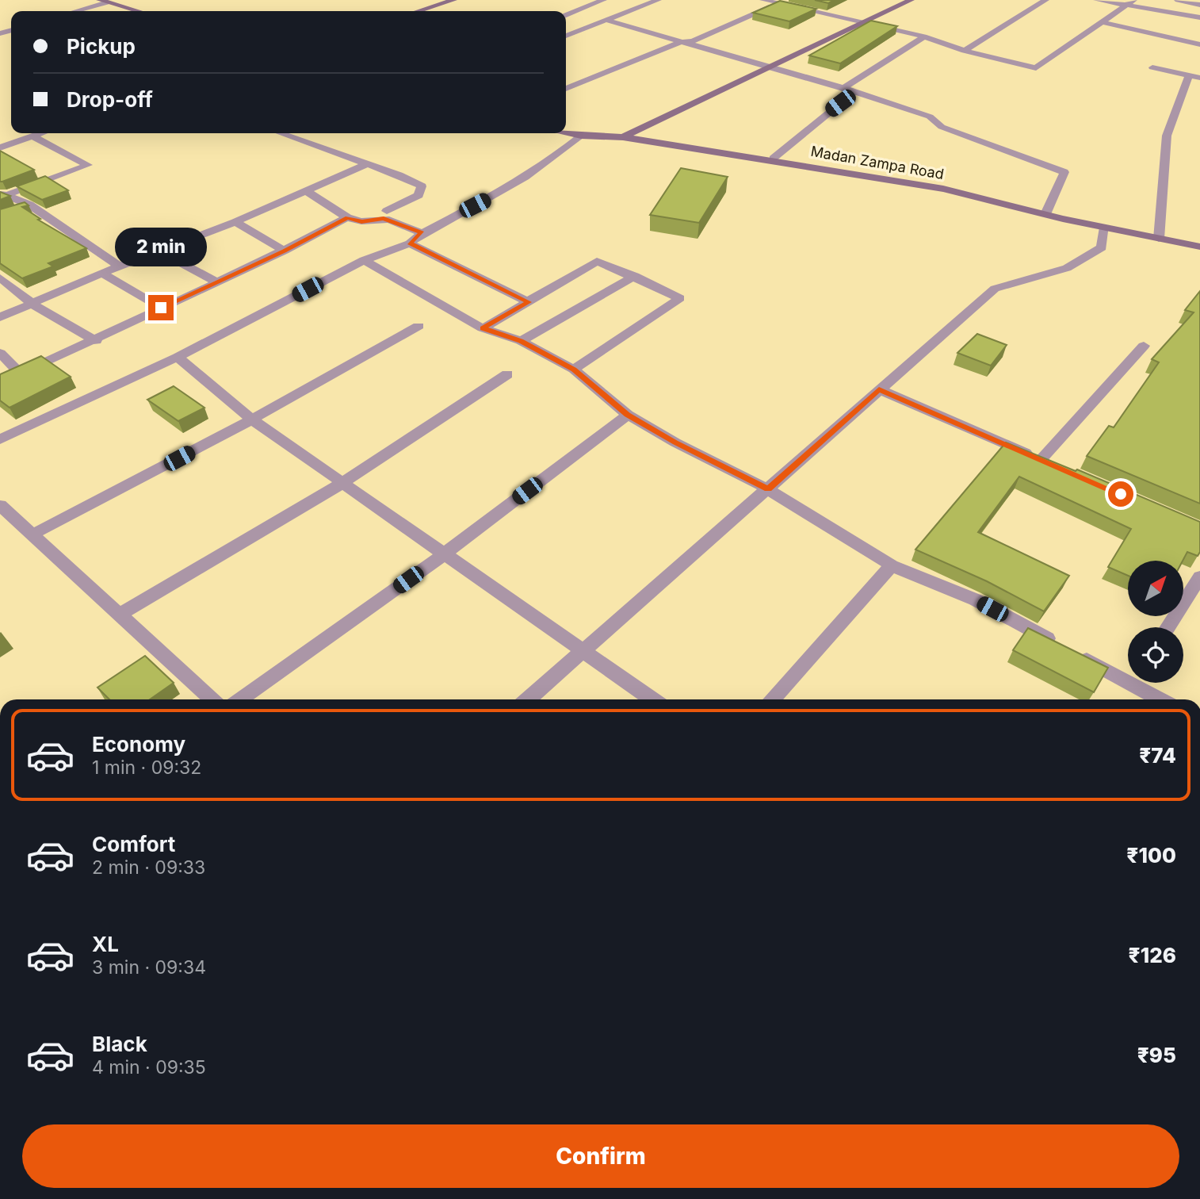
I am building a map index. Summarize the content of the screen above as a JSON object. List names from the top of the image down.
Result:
{
  "streets": {
    "main road": ["Madan Zampa Road"]
  },
  "north": "top right",
  "page": {
    "banner": ["Pickup", "Drop-off"],
    "bubble": "2 min",
    "list": [
      {
        "name": "Economy",
        "note": "1 min · 09:32",
        "value": "₹74"
      },
      {
        "name": "Comfort",
        "note": "2 min · 09:33",
        "value": "₹100"
      },
      {
        "name": "XL",
        "note": "3 min · 09:34",
        "value": "₹126"
      },
      {
        "name": "Black",
        "note": "4 min · 09:35",
        "value": "₹95"
      }
    ],
    "buttons": "Confirm"
  }
}
